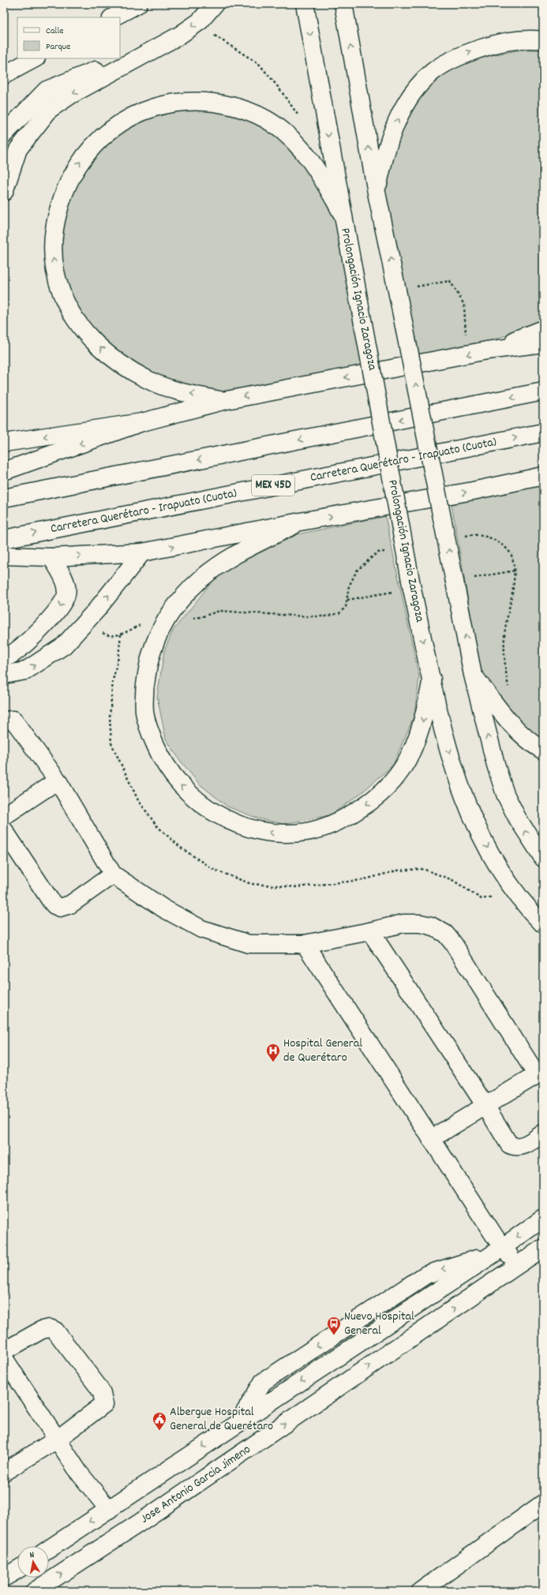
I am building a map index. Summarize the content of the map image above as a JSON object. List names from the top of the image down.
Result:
{
  "streets": {
    "main road": [
      "Prolongación Ignacio Zaragoza",
      "Carretera Querétaro - Irapuato (Cuota)",
      "MEX 45D",
      "Jose Antonio Garcia Jimeno"
    ]
  },
  "places": {
    "hospital": ["Hospital General de Querétaro"],
    "bus stop": ["Nuevo Hospital General"],
    "public building": ["Albergue Hospital General de Querétaro"]
  },
  "legend": ["Calle", "Parque"],
  "north": "top"
}
